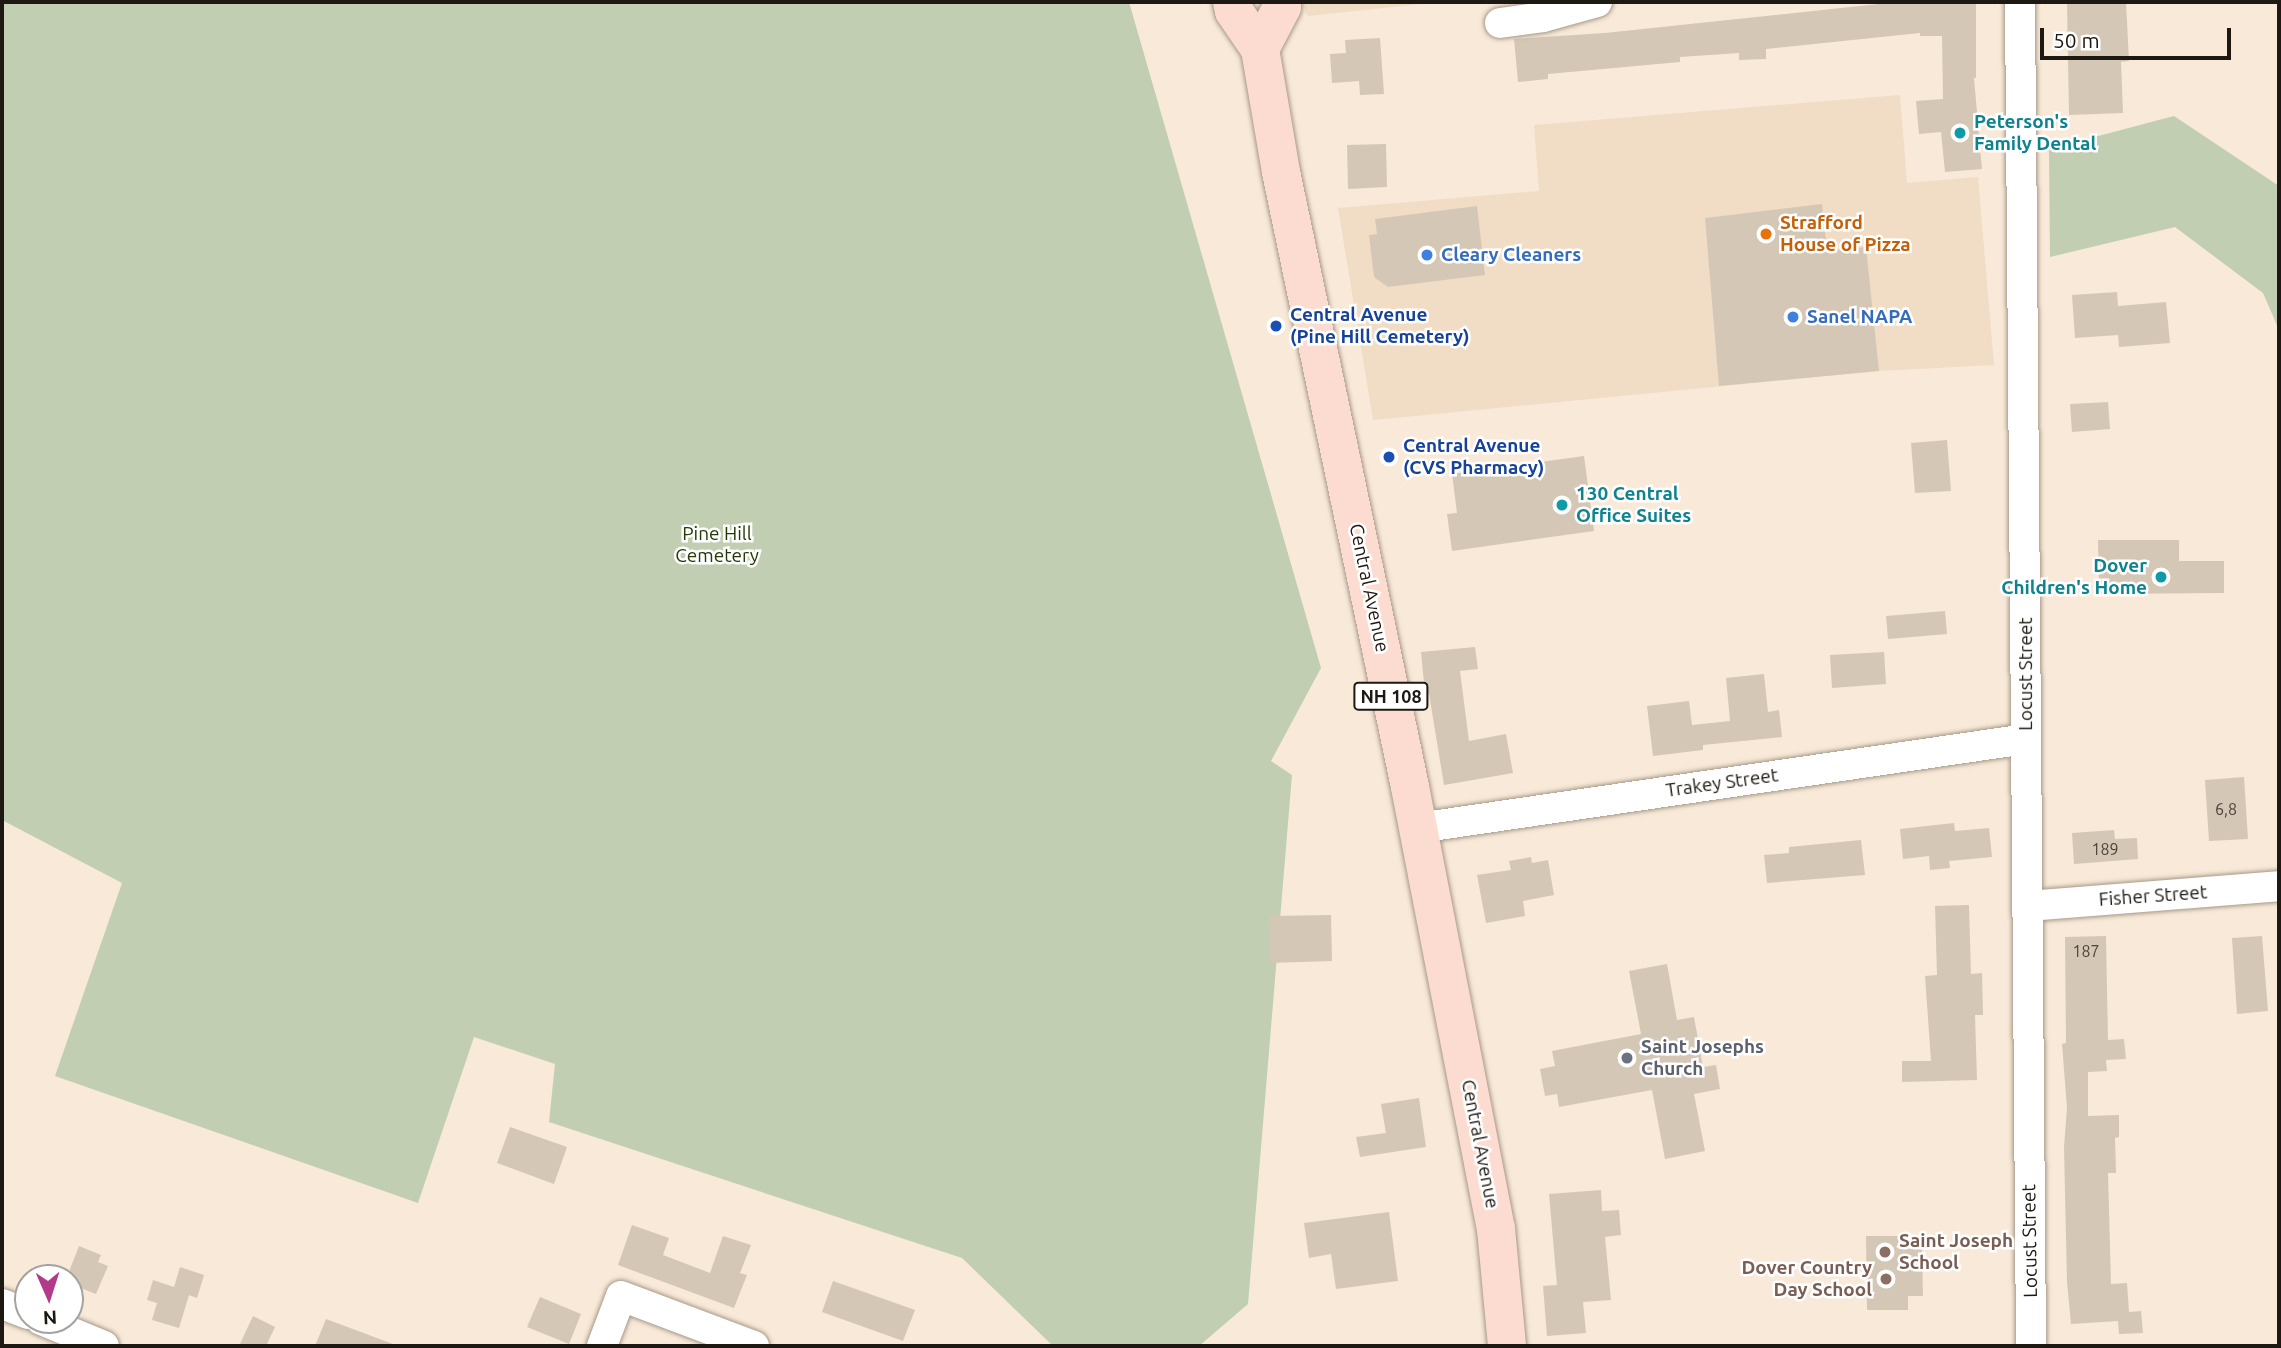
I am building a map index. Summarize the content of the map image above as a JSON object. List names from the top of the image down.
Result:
{
  "streets": {
    "main road": ["Central Avenue", "NH 108"],
    "street": ["Locust Street", "Trakey Street", "Fisher Street"]
  },
  "crossings": [
    ["Central Avenue", "Trakey Street"],
    ["Locust Street", "Trakey Street"],
    ["Locust Street", "Fisher Street"]
  ],
  "parks": ["Pine Hill Cemetery"],
  "places": [
    "Peterson's Family Dental",
    "Strafford House of Pizza",
    "Cleary Cleaners",
    "Sanel NAPA",
    "Central Avenue (Pine Hill Cemetery)",
    "Central Avenue (CVS Pharmacy)",
    "130 Central Office Suites",
    "Dover Children's Home",
    "Saint Josephs Church",
    "Saint Joseph School",
    "Dover Country Day School"
  ],
  "house_numbers": ["6,8", "189", "187"],
  "scale_bar": "50 m",
  "north": "bottom"
}
